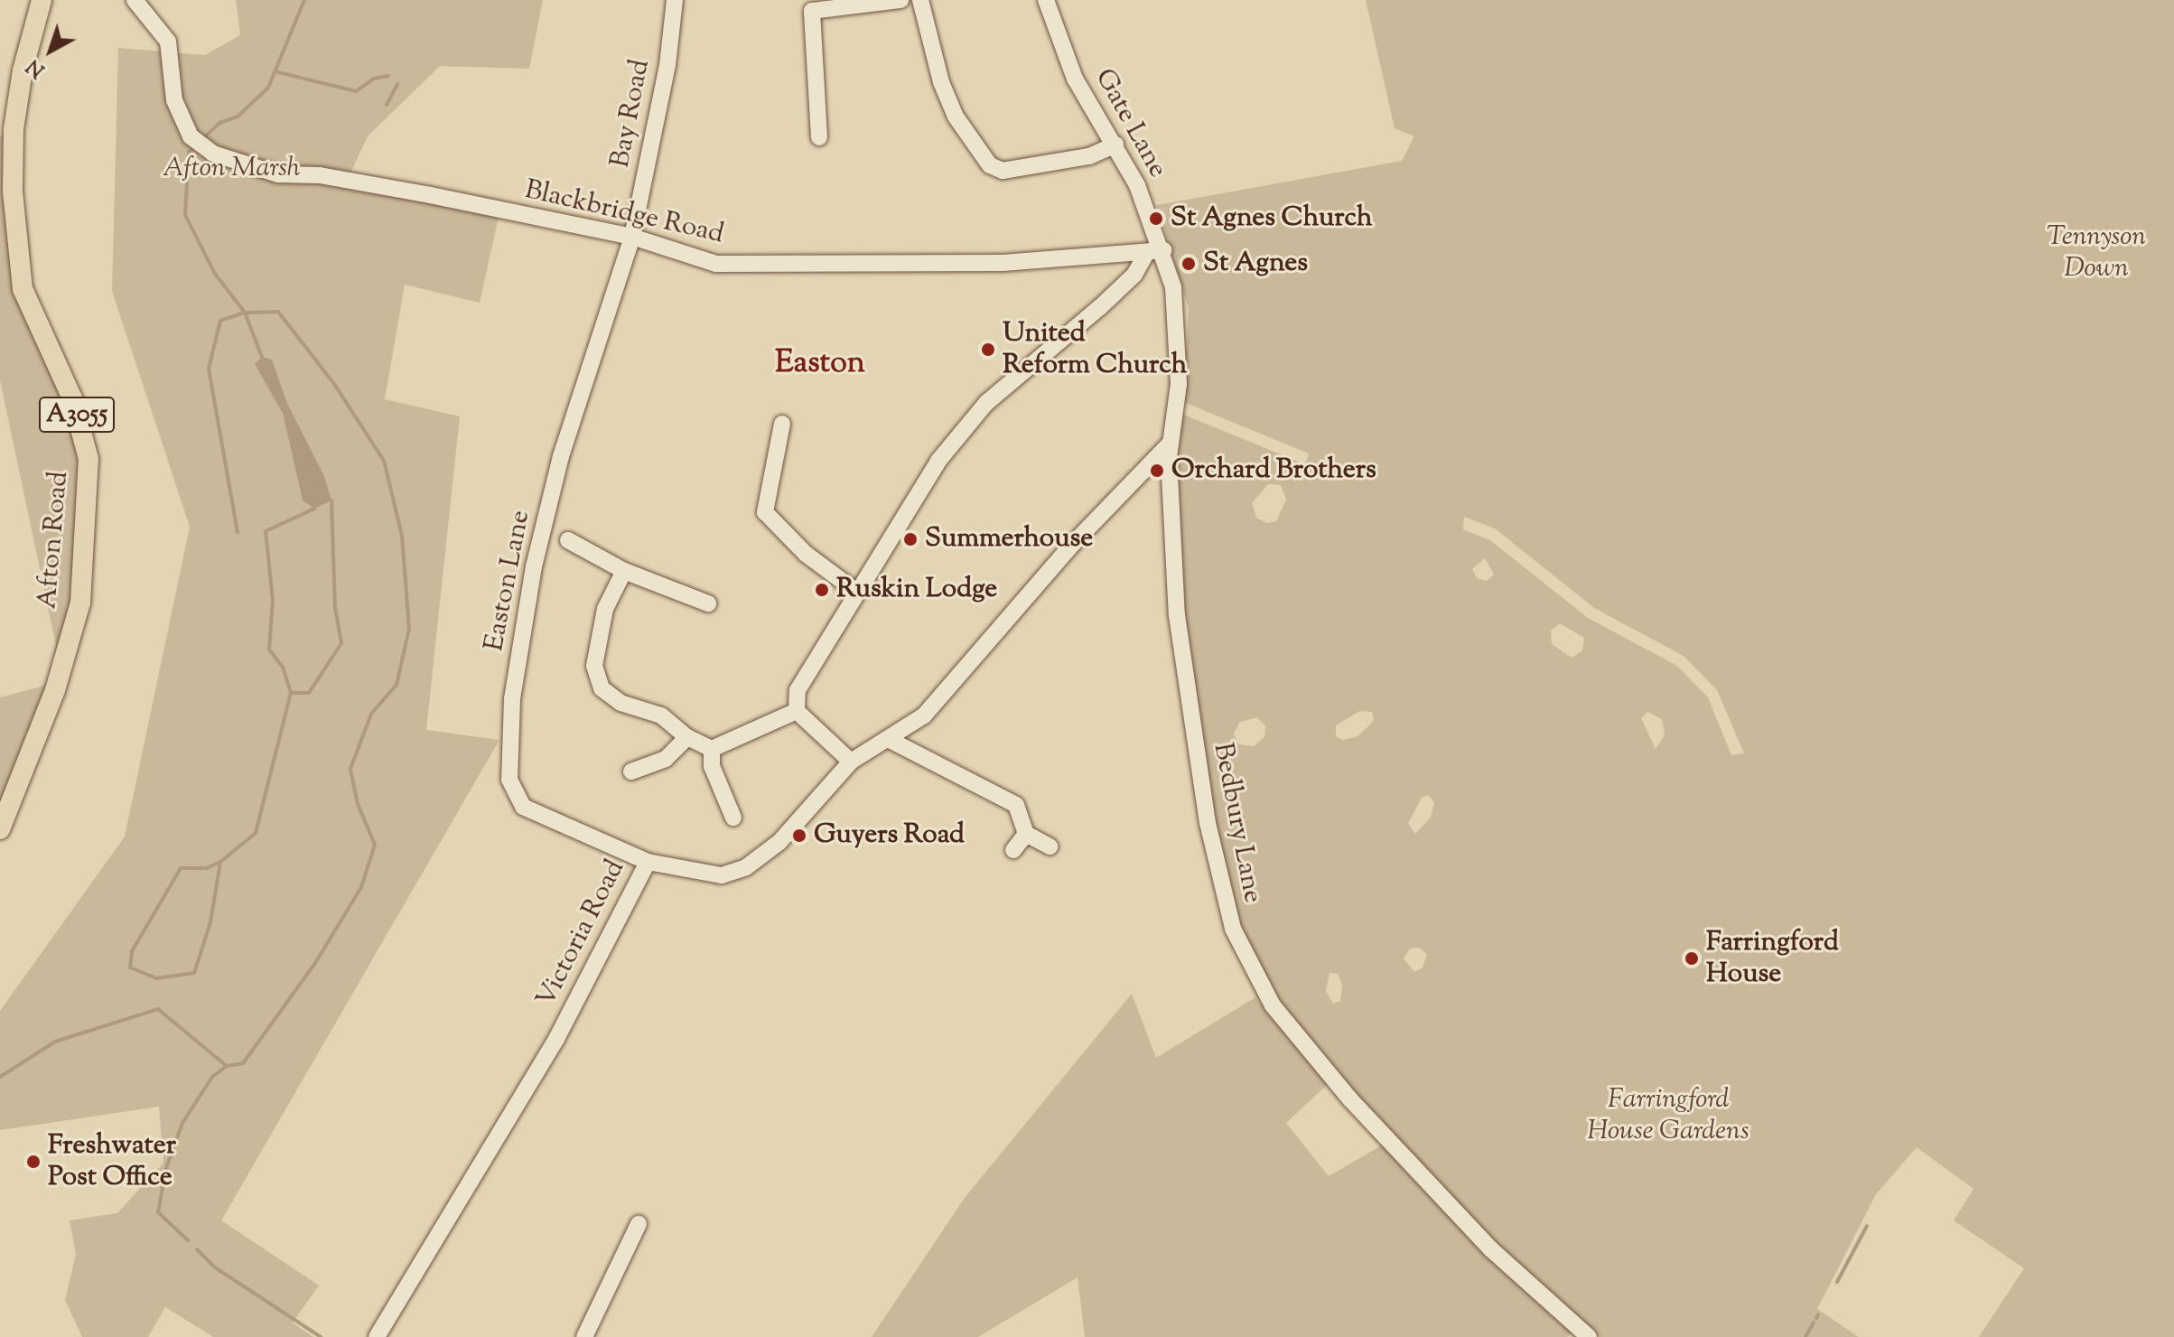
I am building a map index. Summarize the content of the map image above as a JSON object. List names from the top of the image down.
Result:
{
  "streets": {
    "main road": ["A3055", "Afton Road"],
    "street": [
      "Bay Road",
      "Gate Lane",
      "Blackbridge Road",
      "Easton Lane",
      "Bedbury Lane",
      "Victoria Road"
    ]
  },
  "crossings": [
    ["Bay Road", "Blackbridge Road"],
    ["Bay Road", "Easton Lane"],
    ["Gate Lane", "Blackbridge Road"],
    ["Gate Lane", "Bedbury Lane"],
    ["Gate Lane", "Victoria Road"],
    ["Blackbridge Road", "Easton Lane"],
    ["Easton Lane", "Victoria Road"],
    ["Bedbury Lane", "Victoria Road"]
  ],
  "districts": ["Easton"],
  "parks": ["Afton Marsh", "Tennyson Down", "Farringford House Gardens"],
  "places": [
    "St Agnes Church",
    "St Agnes",
    "United Reform Church",
    "Orchard Brothers",
    "Summerhouse",
    "Ruskin Lodge",
    "Guyers Road",
    "Farringford House",
    "Freshwater Post Office"
  ],
  "north": "bottom left"
}
